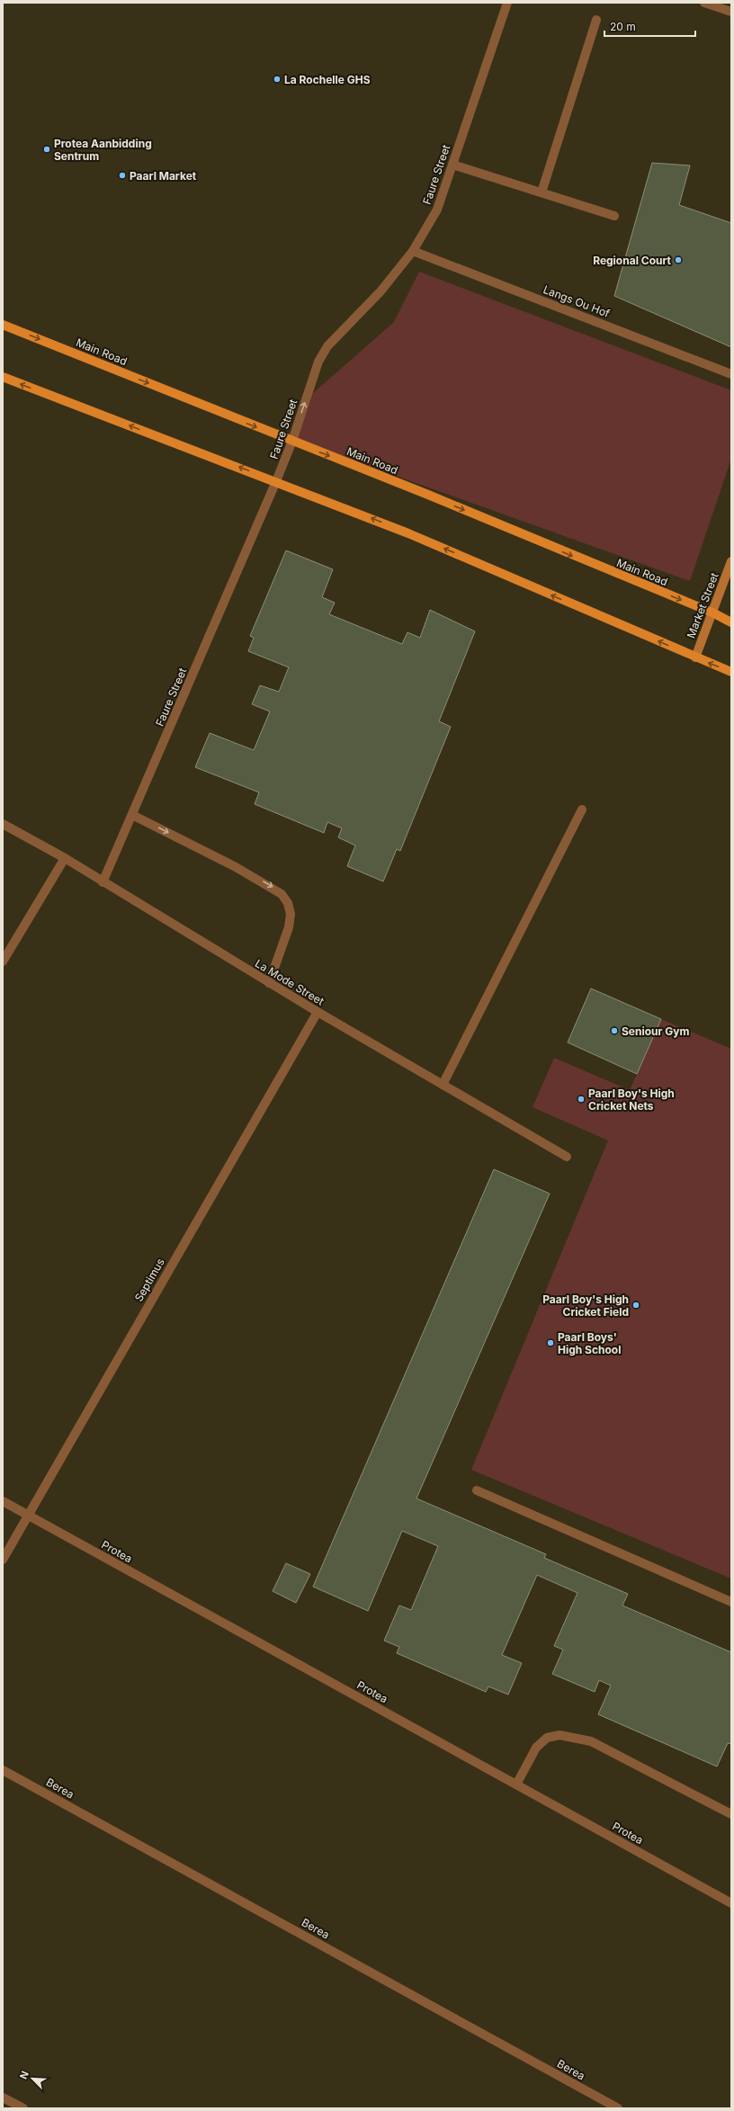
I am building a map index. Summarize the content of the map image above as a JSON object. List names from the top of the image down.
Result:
{
  "streets": {
    "main road": ["Main Road", "Market Street"],
    "street": [
      "Faure Street",
      "Langs Ou Hof",
      "La Mode Street",
      "Septimus",
      "Protea",
      "Berea"
    ]
  },
  "crossings": [
    ["Faure Street", "Langs Ou Hof"],
    ["Faure Street", "Main Road"],
    ["Faure Street", "La Mode Street"],
    ["Main Road", "Market Street"],
    ["La Mode Street", "Septimus"],
    ["Septimus", "Protea"]
  ],
  "places": [
    "La Rochelle GHS",
    "Protea Aanbidding Sentrum",
    "Paarl Market",
    "Regional Court",
    "Seniour Gym",
    "Paarl Boy's High Cricket Nets",
    "Paarl Boy's High Cricket Field",
    "Paarl Boys' High School"
  ],
  "scale_bar": "20 m",
  "north": "top left"
}
